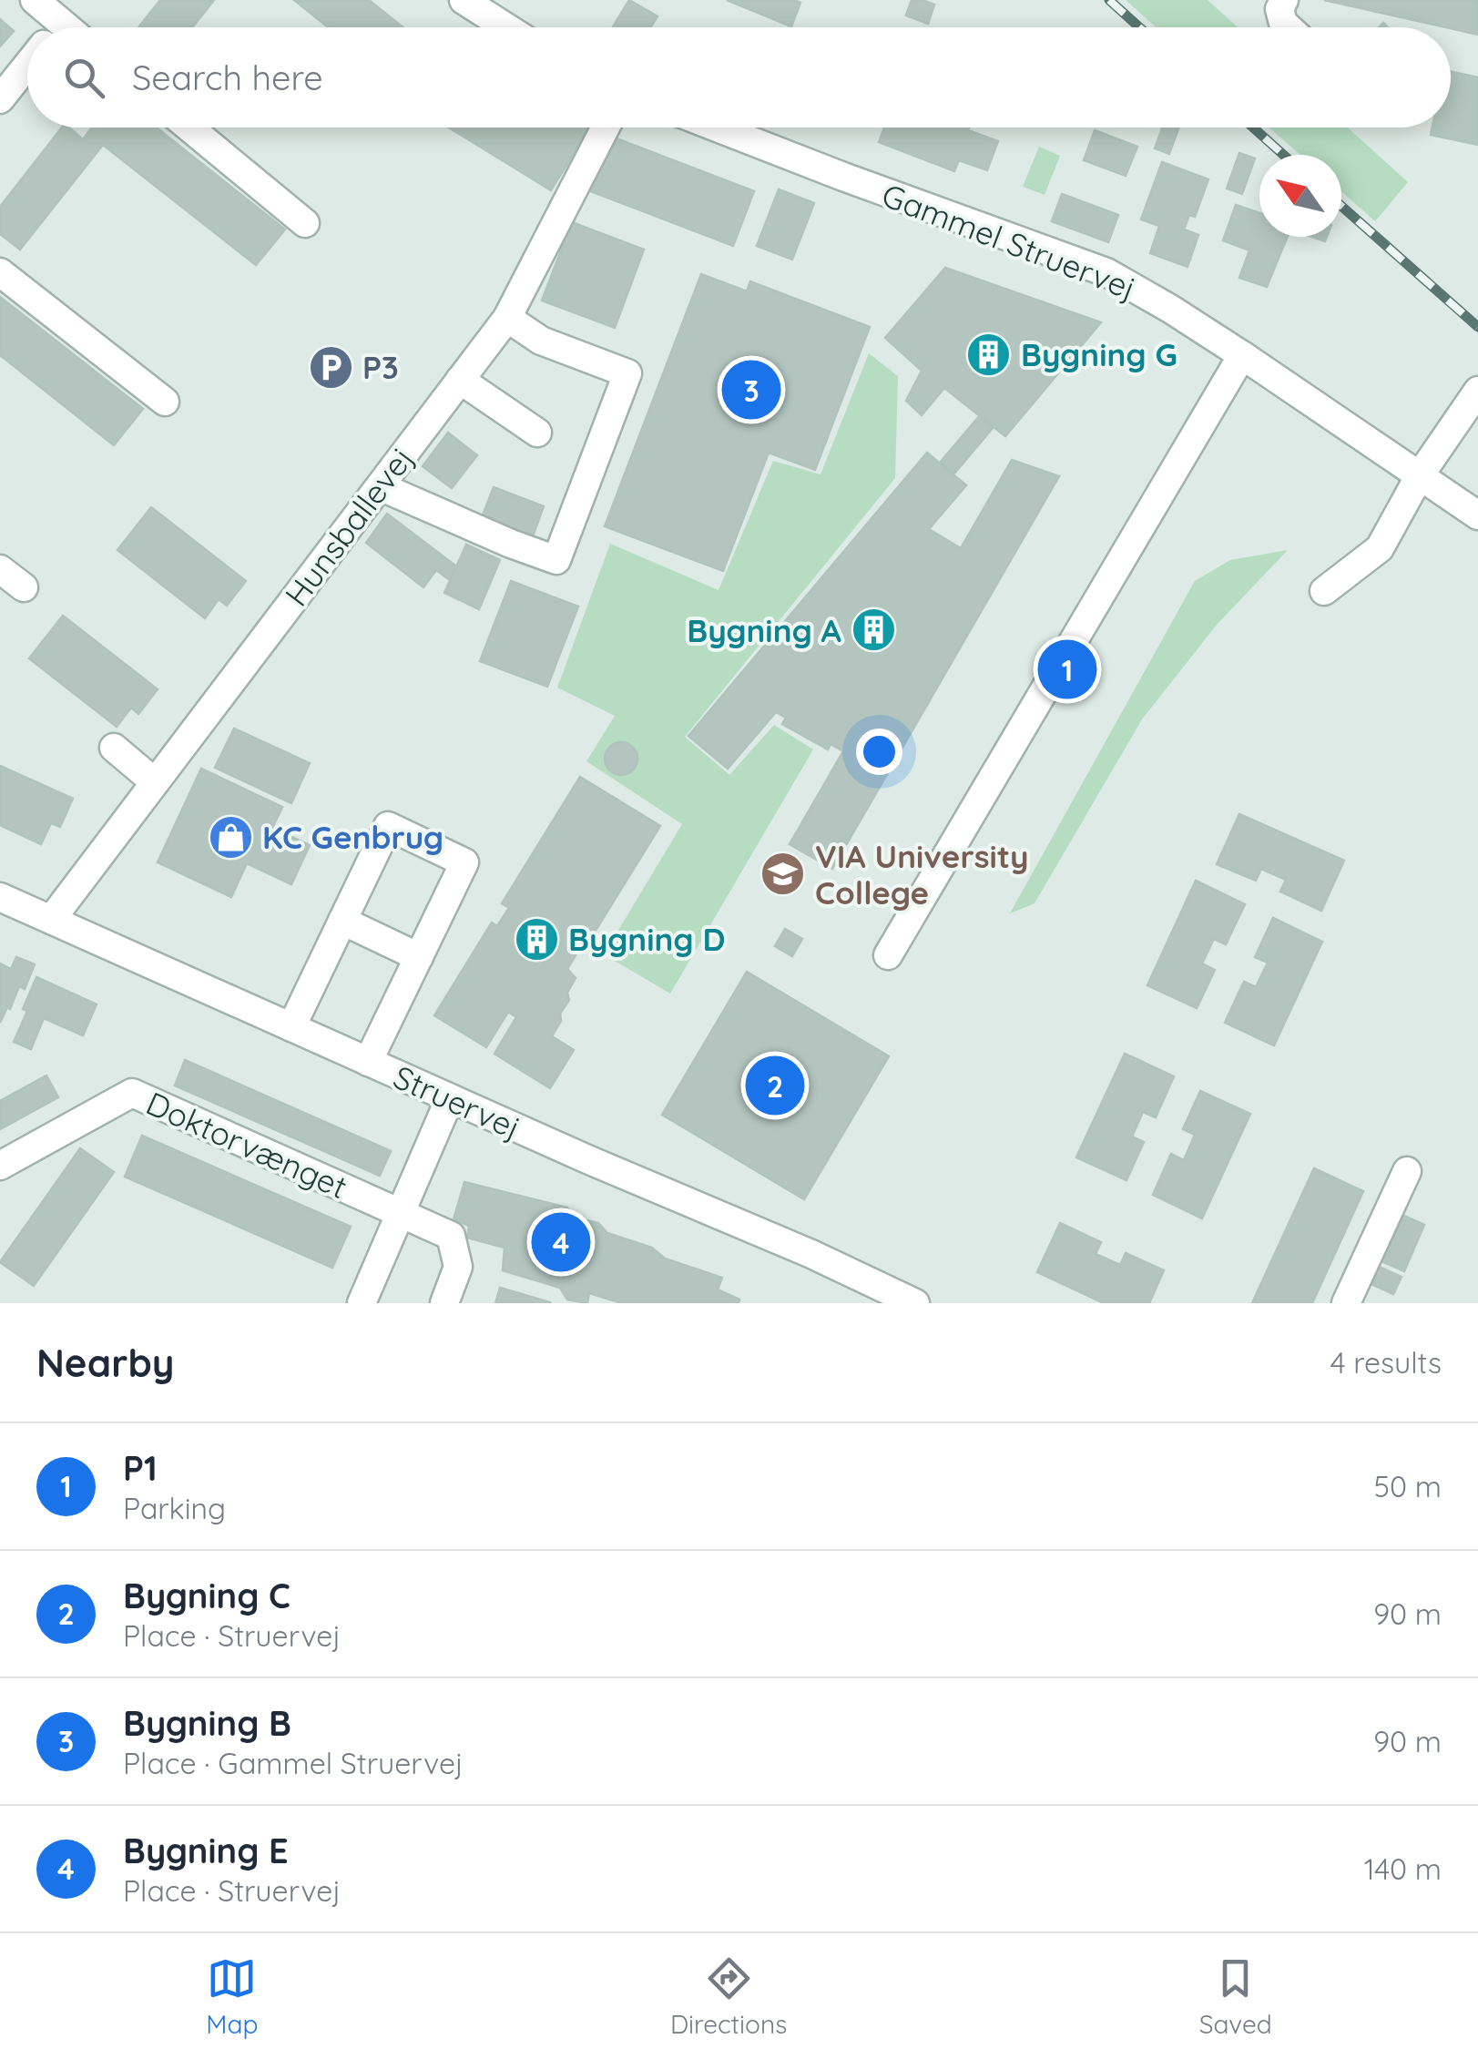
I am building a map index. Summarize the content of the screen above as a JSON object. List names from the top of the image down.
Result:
{
  "streets": {
    "street": [
      "Gammel Struervej",
      "Hunsballevej",
      "Struervej",
      "Doktorvænget"
    ]
  },
  "crossings": [
    ["Hunsballevej", "Struervej"]
  ],
  "places": {
    "building": ["Bygning G", "Bygning A", "Bygning D"],
    "parking": ["P3"],
    "shop": ["KC Genbrug"],
    "school or university": ["VIA University College"]
  },
  "north": "top left",
  "page": {
    "search": "Search here",
    "pins": [
      "3",
      "1",
      "2",
      "4"
    ],
    "heading": ["Nearby", "4 results"],
    "list": [
      {
        "mark": "1",
        "name": "P1",
        "note": "Parking",
        "value": "50 m"
      },
      {
        "mark": "2",
        "name": "Bygning C",
        "note": "Place · Struervej",
        "value": "90 m"
      },
      {
        "mark": "3",
        "name": "Bygning B",
        "note": "Place · Gammel Struervej",
        "value": "90 m"
      },
      {
        "mark": "4",
        "name": "Bygning E",
        "note": "Place · Struervej",
        "value": "140 m"
      }
    ],
    "nav": ["Map", "Directions", "Saved"]
  }
}
